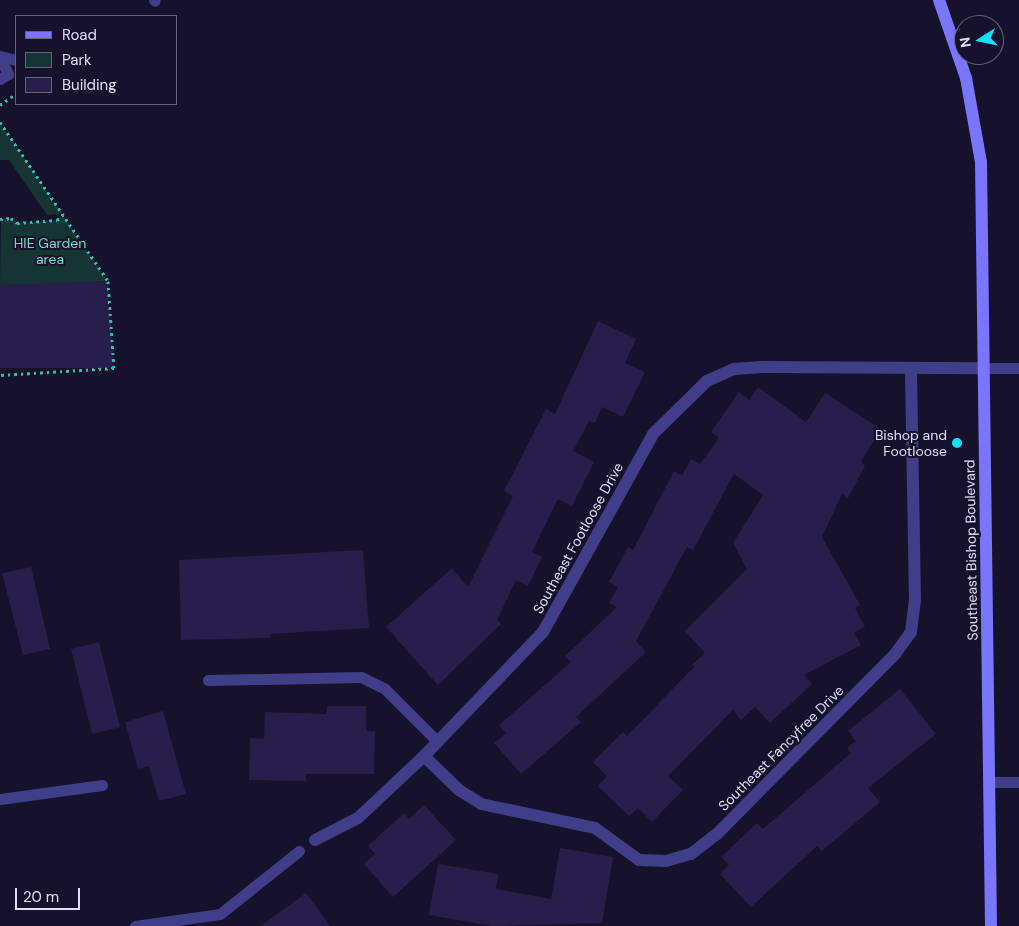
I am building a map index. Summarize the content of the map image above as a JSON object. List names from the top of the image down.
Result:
{
  "streets": {
    "street": ["Southeast Footloose Drive", "Southeast Bishop Boulevard", "Southeast Fancyfree Drive"]
  },
  "crossings": [
    ["Southeast Footloose Drive", "Southeast Bishop Boulevard"],
    ["Southeast Footloose Drive", "Southeast Fancyfree Drive"]
  ],
  "parks": ["HIE Garden area"],
  "places": ["Bishop and Footloose"],
  "legend": ["Road", "Park", "Building"],
  "scale_bar": "20 m",
  "north": "left"
}
